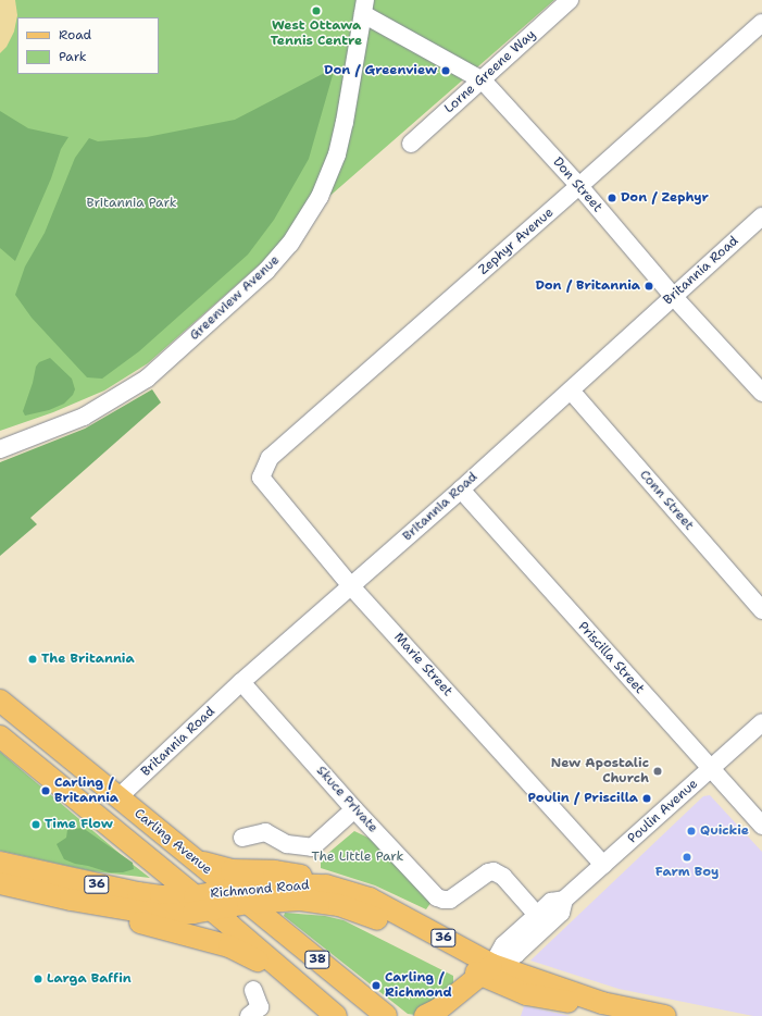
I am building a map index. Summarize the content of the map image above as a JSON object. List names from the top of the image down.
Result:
{
  "streets": {
    "main road": [
      "Poulin Avenue",
      "Carling Avenue",
      "36",
      "Richmond Road",
      "38"
    ],
    "street": [
      "Lorne Greene Way",
      "Don Street",
      "Zephyr Avenue",
      "Britannia Road",
      "Greenview Avenue",
      "Conn Street",
      "Priscilla Street",
      "Marie Street",
      "Skuce Private"
    ]
  },
  "crossings": [
    ["Lorne Greene Way", "Don Street"],
    ["Don Street", "Zephyr Avenue"],
    ["Don Street", "Britannia Road"],
    ["Don Street", "Greenview Avenue"],
    ["Zephyr Avenue", "Marie Street"],
    ["Britannia Road", "Conn Street"],
    ["Britannia Road", "Priscilla Street"],
    ["Britannia Road", "Marie Street"],
    ["Britannia Road", "Skuce Private"],
    ["Britannia Road", "Carling Avenue"],
    ["Priscilla Street", "Poulin Avenue"],
    ["Marie Street", "Poulin Avenue"],
    ["Skuce Private", "Poulin Avenue"],
    ["Poulin Avenue", "Richmond Road"],
    ["Carling Avenue", "Richmond Road"],
    ["Richmond Road", "38"]
  ],
  "parks": ["Britannia Park", "The Little Park"],
  "places": [
    "West Ottawa Tennis Centre",
    "Don / Greenview",
    "Don / Zephyr",
    "Don / Britannia",
    "The Britannia",
    "New Apostalic Church",
    "Carling / Britannia",
    "Poulin / Priscilla",
    "Time Flow",
    "Quickie",
    "Farm Boy",
    "Larga Baffin",
    "Carling / Richmond"
  ],
  "legend": ["Road", "Park"]
}
